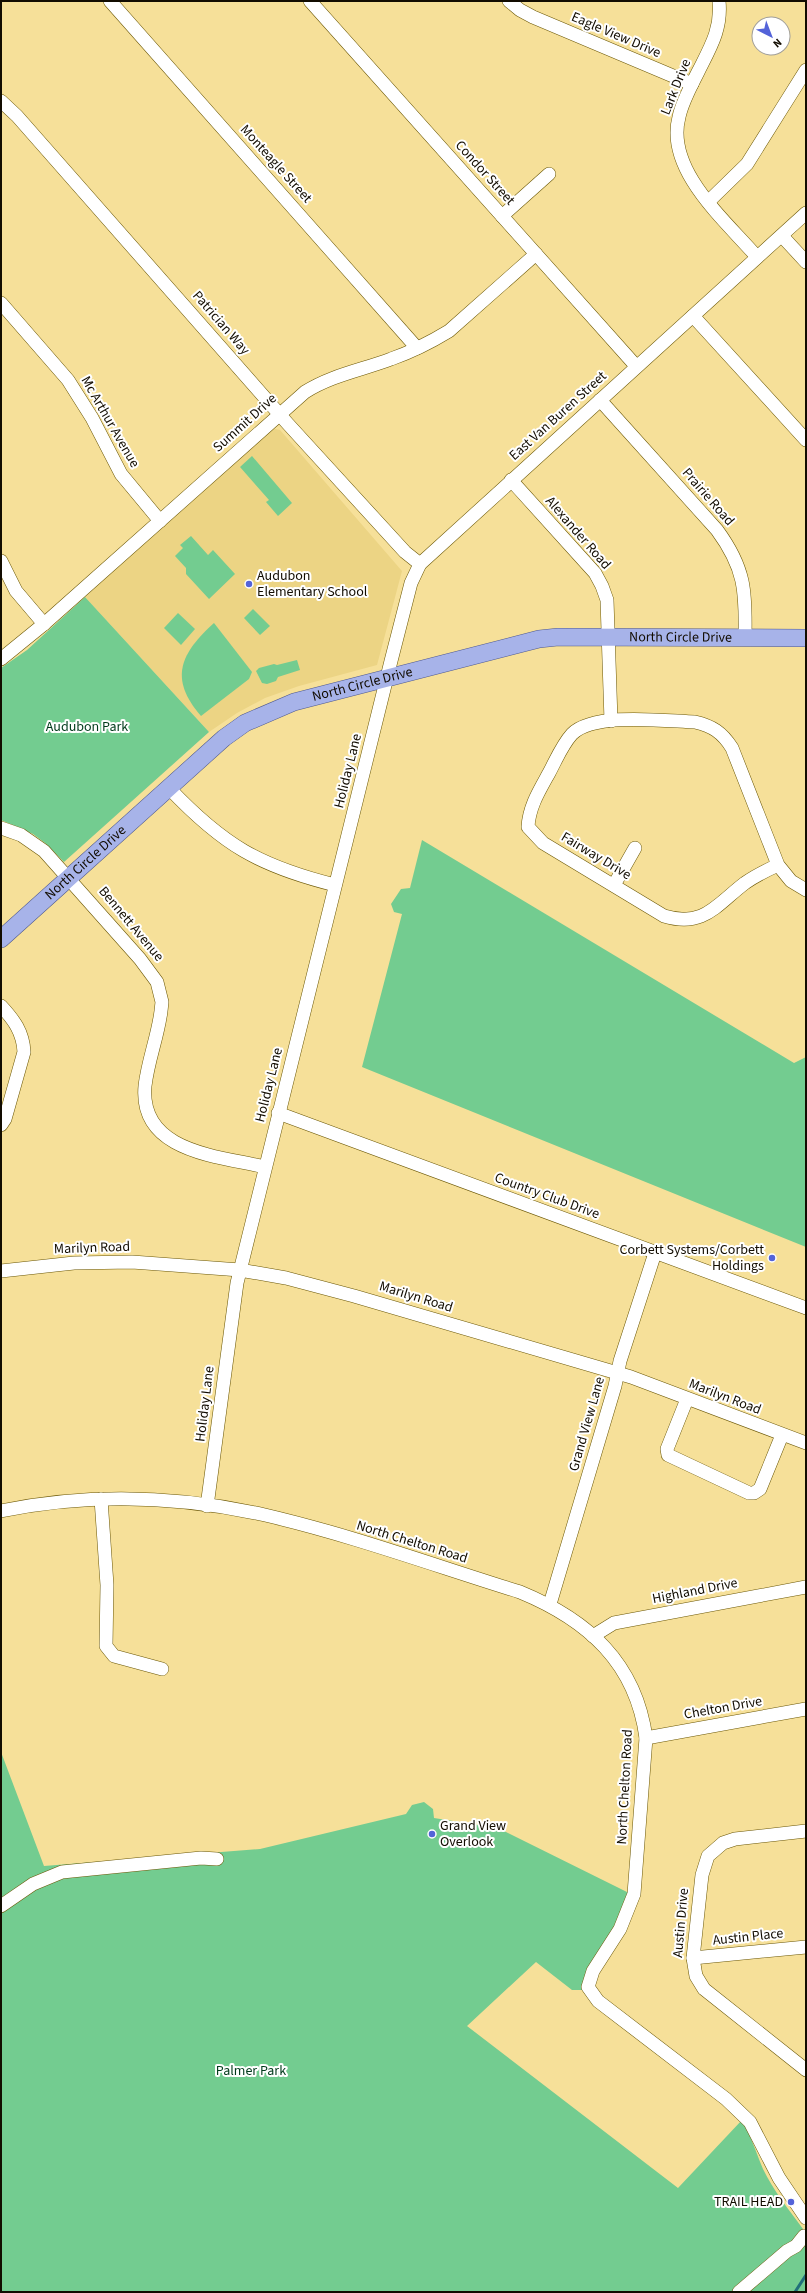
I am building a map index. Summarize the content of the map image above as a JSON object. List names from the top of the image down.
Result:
{
  "streets": {
    "main road": ["North Circle Drive"],
    "street": [
      "Eagle View Drive",
      "Lark Drive",
      "Monteagle Street",
      "Condor Street",
      "Patrician Way",
      "East Van Buren Street",
      "Mc Arthur Avenue",
      "Summit Drive",
      "Prairie Road",
      "Alexander Road",
      "Holiday Lane",
      "Fairway Drive",
      "Bennett Avenue",
      "Country Club Drive",
      "Marilyn Road",
      "Grand View Lane",
      "North Chelton Road",
      "Highland Drive",
      "Chelton Drive",
      "Austin Drive",
      "Austin Place"
    ]
  },
  "crossings": [
    ["Eagle View Drive", "Lark Drive"],
    ["Lark Drive", "East Van Buren Street"],
    ["Monteagle Street", "Summit Drive"],
    ["Condor Street", "East Van Buren Street"],
    ["Condor Street", "Summit Drive"],
    ["Patrician Way", "East Van Buren Street"],
    ["Patrician Way", "Summit Drive"],
    ["East Van Buren Street", "Prairie Road"],
    ["East Van Buren Street", "Alexander Road"],
    ["East Van Buren Street", "North Circle Drive"],
    ["East Van Buren Street", "Holiday Lane"],
    ["Mc Arthur Avenue", "Summit Drive"],
    ["Prairie Road", "North Circle Drive"],
    ["Alexander Road", "North Circle Drive"],
    ["North Circle Drive", "Holiday Lane"],
    ["North Circle Drive", "Bennett Avenue"],
    ["Holiday Lane", "Bennett Avenue"],
    ["Holiday Lane", "Country Club Drive"],
    ["Holiday Lane", "Marilyn Road"],
    ["Holiday Lane", "North Chelton Road"],
    ["Country Club Drive", "Grand View Lane"],
    ["Marilyn Road", "Grand View Lane"],
    ["Grand View Lane", "North Chelton Road"],
    ["North Chelton Road", "Highland Drive"],
    ["North Chelton Road", "Chelton Drive"],
    ["Austin Drive", "Austin Place"]
  ],
  "parks": ["Audubon Park", "Palmer Park"],
  "places": [
    "Audubon Elementary School",
    "Corbett Systems/Corbett Holdings",
    "Grand View Overlook",
    "TRAIL HEAD"
  ],
  "north": "bottom right"
}
